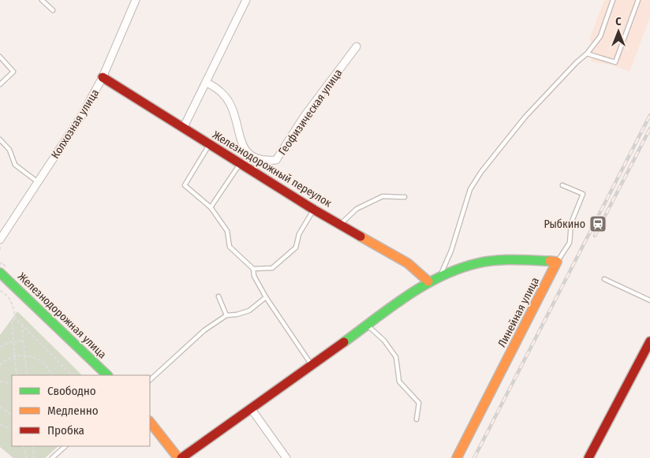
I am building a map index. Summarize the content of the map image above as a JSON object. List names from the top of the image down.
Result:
{
  "streets": {
    "street": [
      "Геофизическая улица",
      "Колхозная улица",
      "Железнодорожный переулок",
      "Линейная улица",
      "Железнодорожная улица"
    ]
  },
  "crossings": [
    ["Колхозная улица", "Железнодорожный переулок"]
  ],
  "places": {
    "station": ["Рыбкино"]
  },
  "legend": ["Свободно", "Медленно", "Пробка"],
  "north": "top"
}
